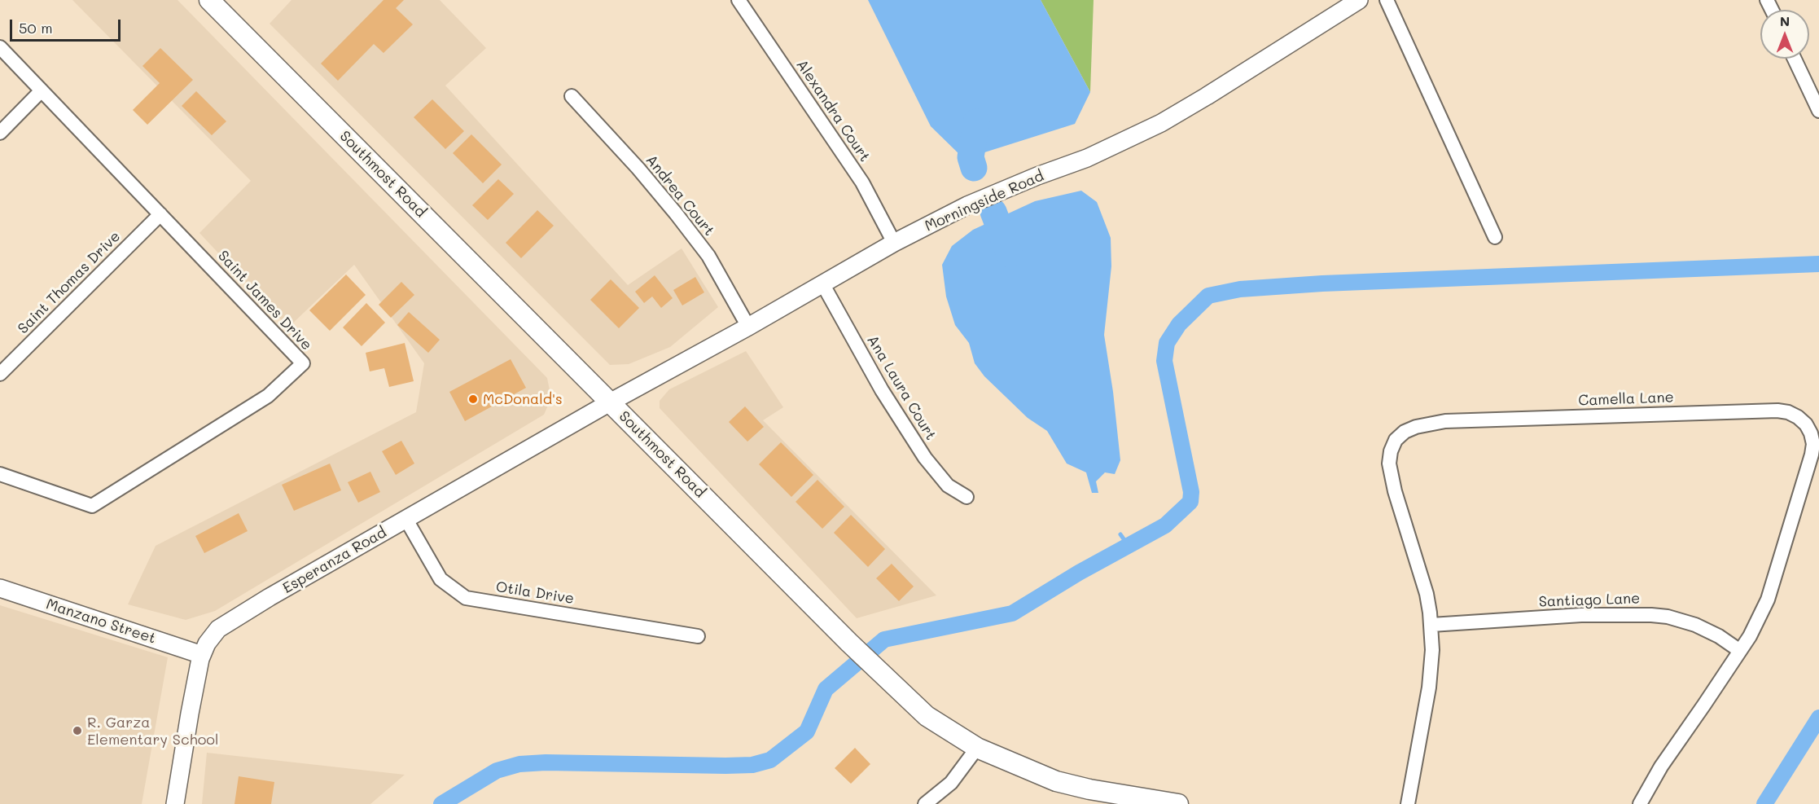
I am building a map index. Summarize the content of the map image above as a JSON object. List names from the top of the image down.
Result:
{
  "streets": {
    "main road": ["Southmost Road"],
    "street": [
      "Alexandra Court",
      "Andrea Court",
      "Morningside Road",
      "Saint Thomas Drive",
      "Saint James Drive",
      "Ana Laura Court",
      "Camella Lane",
      "Esperanza Road",
      "Otila Drive",
      "Santiago Lane",
      "Manzano Street"
    ]
  },
  "crossings": [
    ["Alexandra Court", "Morningside Road"],
    ["Southmost Road", "Morningside Road"],
    ["Southmost Road", "Esperanza Road"],
    ["Andrea Court", "Morningside Road"],
    ["Morningside Road", "Ana Laura Court"],
    ["Morningside Road", "Esperanza Road"],
    ["Saint Thomas Drive", "Saint James Drive"],
    ["Camella Lane", "Santiago Lane"],
    ["Esperanza Road", "Otila Drive"],
    ["Esperanza Road", "Manzano Street"]
  ],
  "places": ["McDonald's", "R. Garza Elementary School"],
  "scale_bar": "50 m",
  "north": "top"
}
